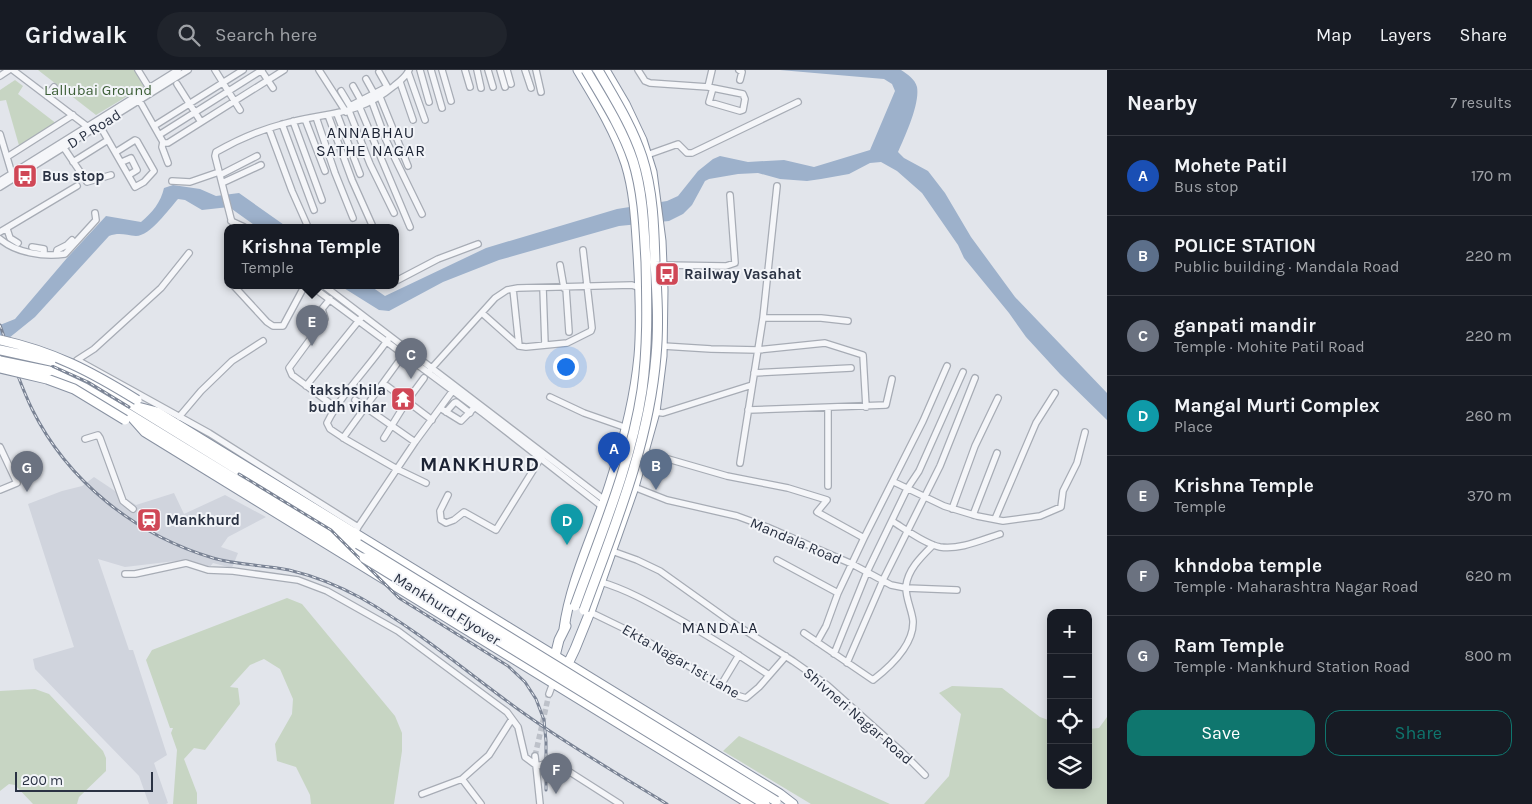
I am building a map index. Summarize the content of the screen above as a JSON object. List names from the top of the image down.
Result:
{
  "streets": {
    "highway": ["Mankhurd Flyover"],
    "street": [
      "D P Road",
      "Mandala Road",
      "Ekta Nagar 1st Lane",
      "Shivneri Nagar Road"
    ]
  },
  "crossings": [
    ["Ekta Nagar 1st Lane", "Shivneri Nagar Road"]
  ],
  "districts": ["ANNABHAU SATHE NAGAR", "MANKHURD", "MANDALA"],
  "parks": ["Lallubai Ground"],
  "places": {
    "bus stop": ["Bus stop", "Railway Vasahat"],
    "temple": ["takshshila budh vihar"],
    "station": ["Mankhurd"]
  },
  "scale_bar": "200 m",
  "page": {
    "header": "Gridwalk",
    "search": "Search here",
    "nav": ["Map", "Layers", "Share"],
    "heading": ["Nearby", "7 results"],
    "list": [
      {
        "mark": "A",
        "name": "Mohete Patil",
        "note": "Bus stop",
        "value": "170 m"
      },
      {
        "mark": "B",
        "name": "POLICE STATION",
        "note": "Public building · Mandala Road",
        "value": "220 m"
      },
      {
        "mark": "C",
        "name": "ganpati mandir",
        "note": "Temple · Mohite Patil Road",
        "value": "220 m"
      },
      {
        "mark": "D",
        "name": "Mangal Murti Complex",
        "note": "Place",
        "value": "260 m"
      },
      {
        "mark": "E",
        "name": "Krishna Temple",
        "note": "Temple",
        "value": "370 m"
      },
      {
        "mark": "F",
        "name": "khndoba temple",
        "note": "Temple · Maharashtra Nagar Road",
        "value": "620 m"
      },
      {
        "mark": "G",
        "name": "Ram Temple",
        "note": "Temple · Mankhurd Station Road",
        "value": "800 m"
      }
    ],
    "popup": ["Krishna Temple", "Temple"],
    "pins": [
      "E",
      "C",
      "A",
      "B",
      "G",
      "D",
      "F"
    ],
    "map_buttons": ["+", "−"],
    "buttons": ["Save", "Share"],
    "scale": "200 m"
  }
}
